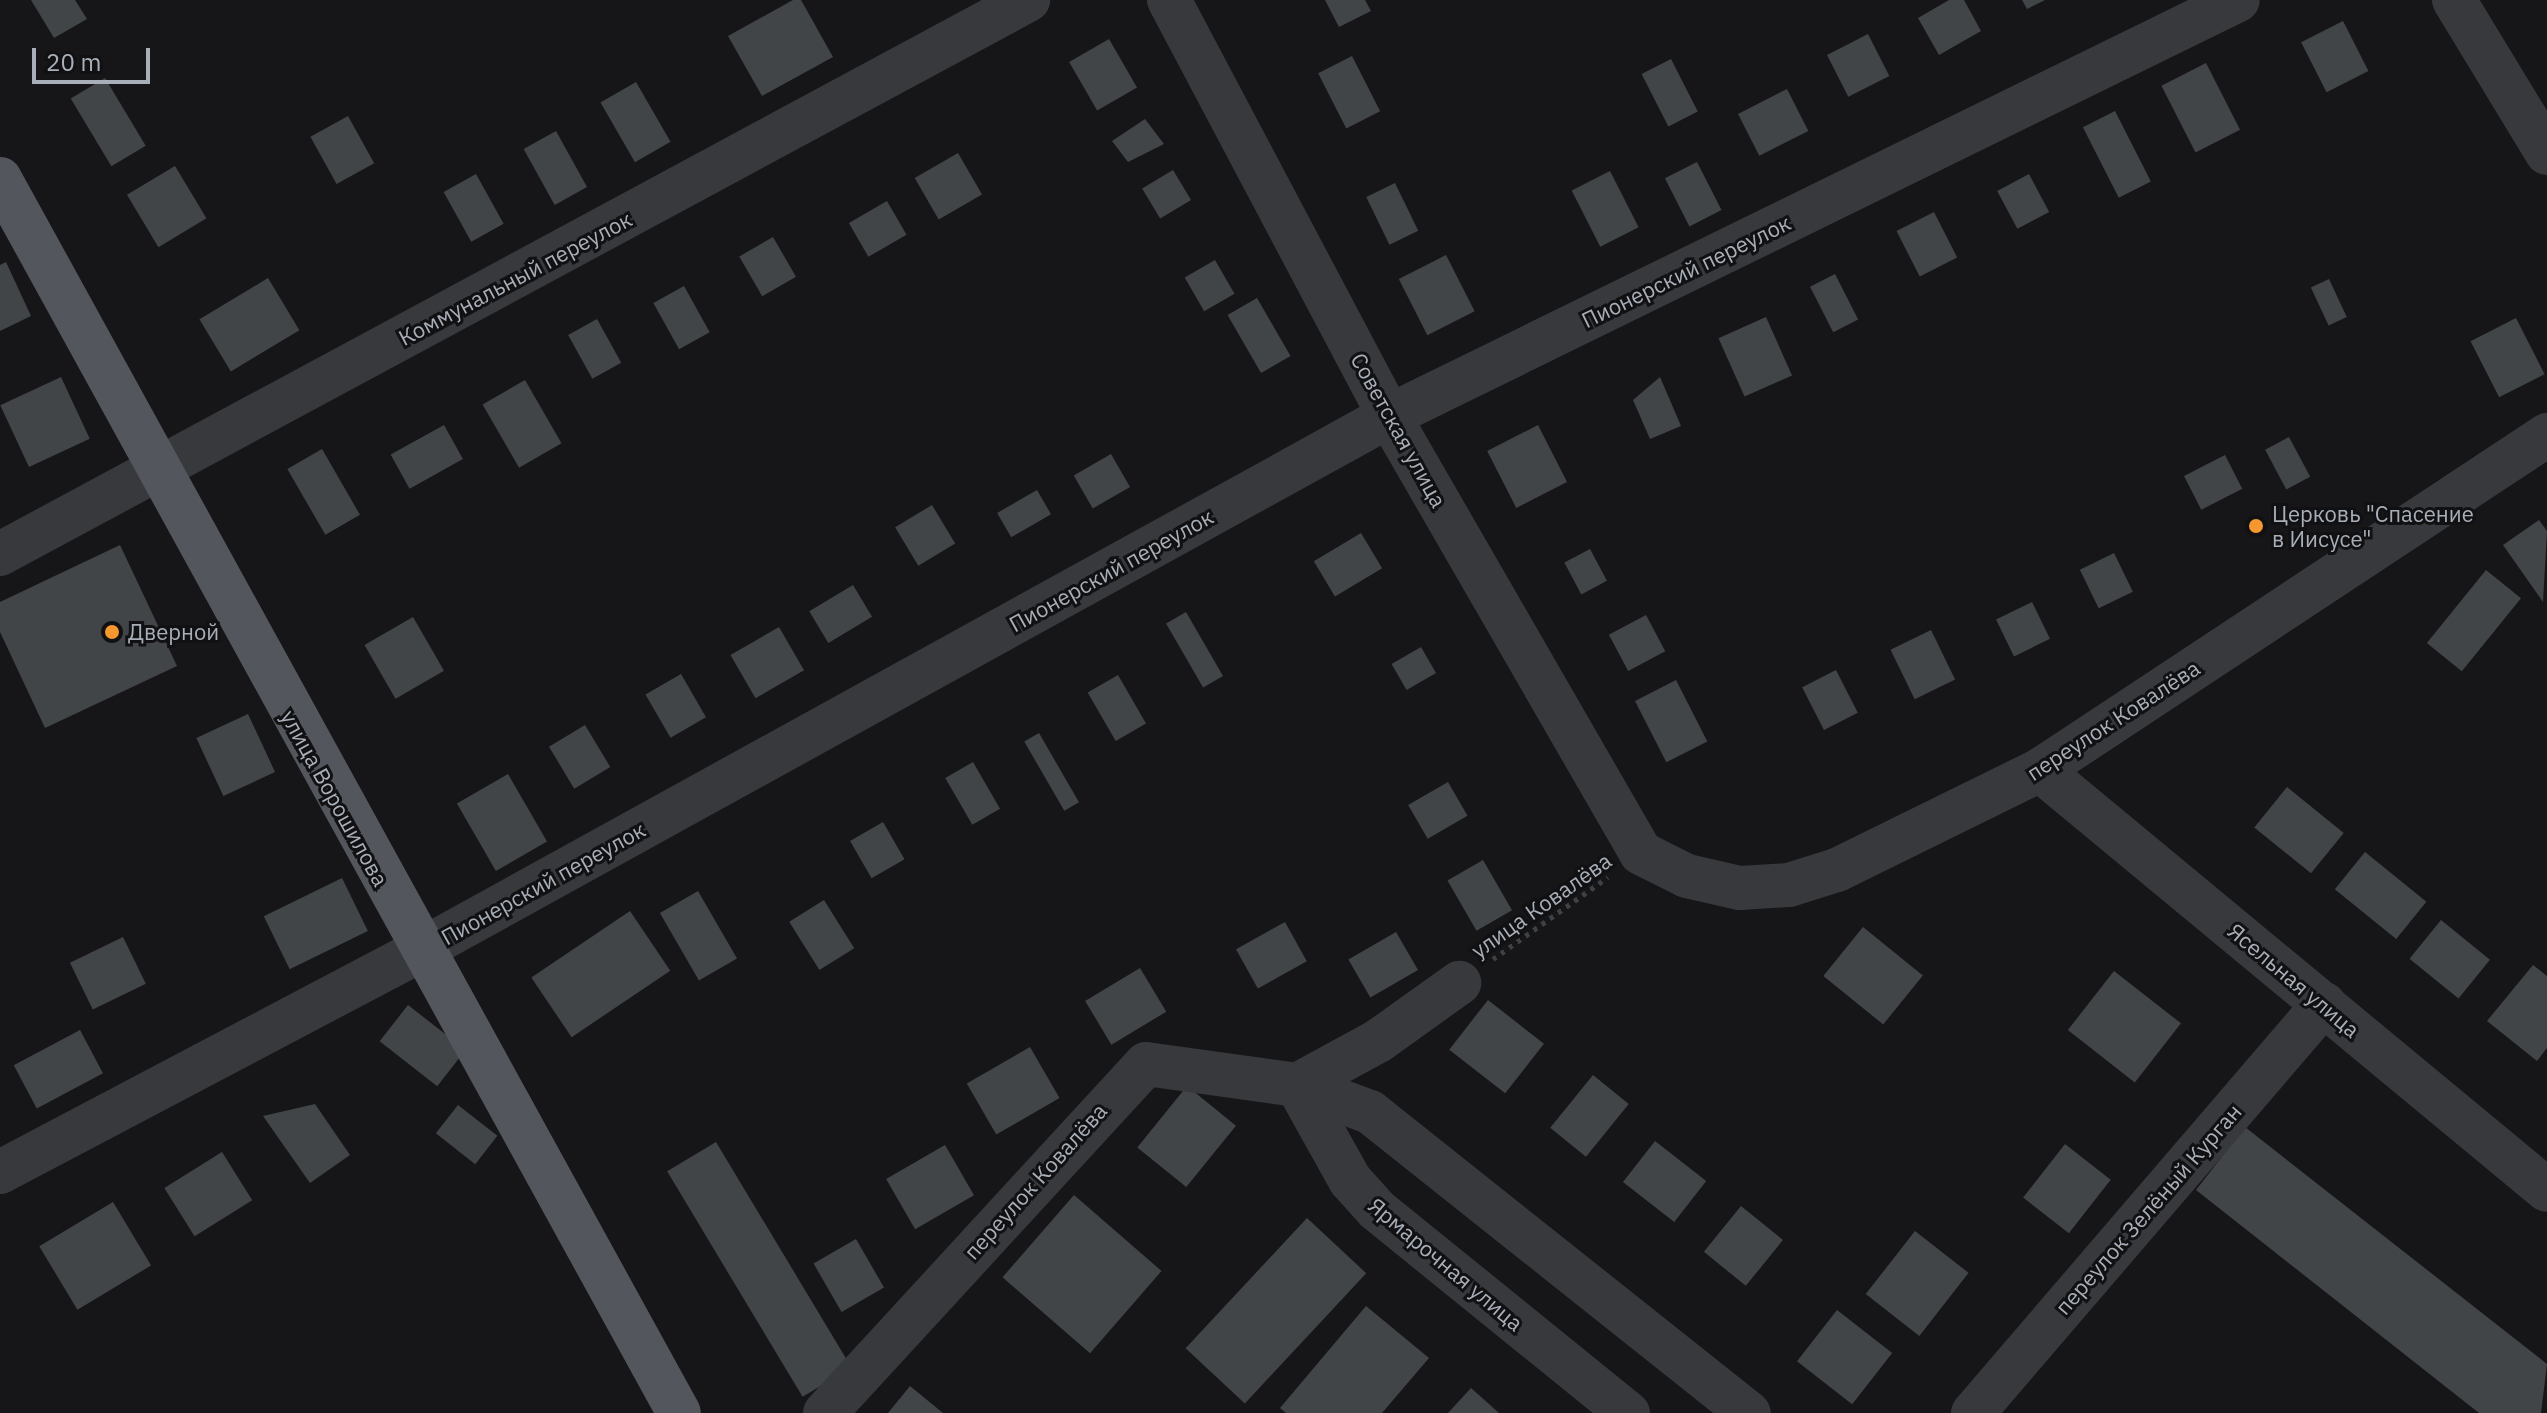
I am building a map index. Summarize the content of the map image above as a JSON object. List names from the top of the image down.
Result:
{
  "streets": {
    "main road": ["улица Ворошилова"],
    "street": [
      "Пионерский переулок",
      "Коммунальный переулок",
      "Советская улица",
      "переулок Ковалёва",
      "Ясельная улица",
      "переулок Зелёный Курган",
      "Ярмарочная улица"
    ],
    "path": ["улица Ковалёва"]
  },
  "crossings": [
    ["Пионерский переулок", "Советская улица"],
    ["Пионерский переулок", "улица Ворошилова"],
    ["Коммунальный переулок", "улица Ворошилова"],
    ["Советская улица", "переулок Ковалёва"],
    ["Советская улица", "улица Ковалёва"],
    ["переулок Ковалёва", "улица Ковалёва"],
    ["переулок Ковалёва", "Ясельная улица"],
    ["переулок Ковалёва", "Ярмарочная улица"],
    ["Ясельная улица", "переулок Зелёный Курган"]
  ],
  "places": ["Церковь \"Спасение в Иисусе\"", "Дверной"],
  "scale_bar": "20 m"
}
